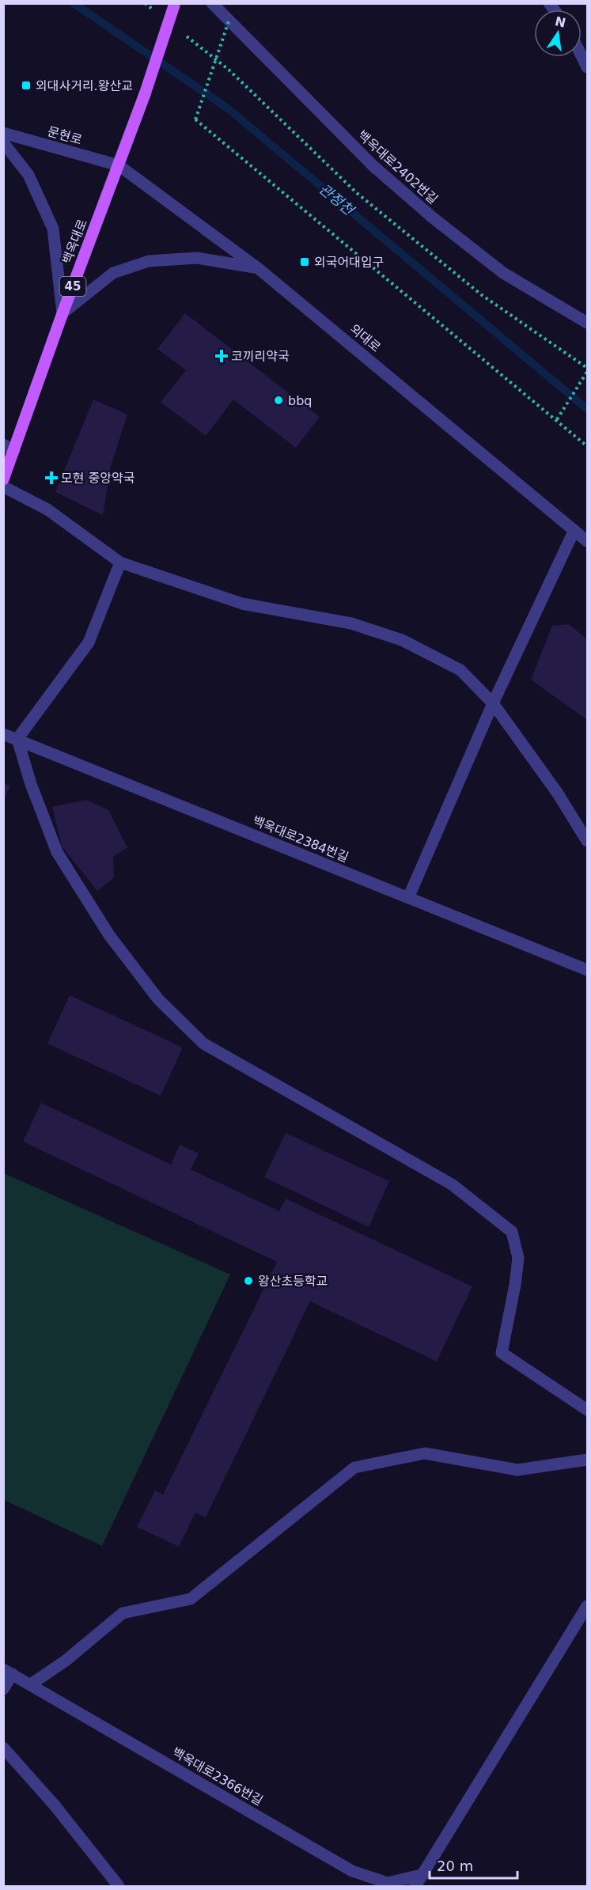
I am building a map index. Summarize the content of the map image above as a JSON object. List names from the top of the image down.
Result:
{
  "streets": {
    "main road": ["백옥대로", "45"],
    "street": [
      "문현로",
      "백옥대로2402번길",
      "외대로",
      "백옥대로2384번길",
      "백옥대로2366번길"
    ]
  },
  "crossings": [
    ["문현로", "백옥대로"],
    ["문현로", "외대로"],
    ["백옥대로", "외대로"]
  ],
  "water": ["관정천"],
  "places": {
    "transit": ["외대사거리.왕산교", "외국어대입구"],
    "health": ["코끼리약국", "모현 중앙약국"],
    "other": ["bbq", "왕산초등학교"]
  },
  "scale_bar": "20 m",
  "north": "top"
}
